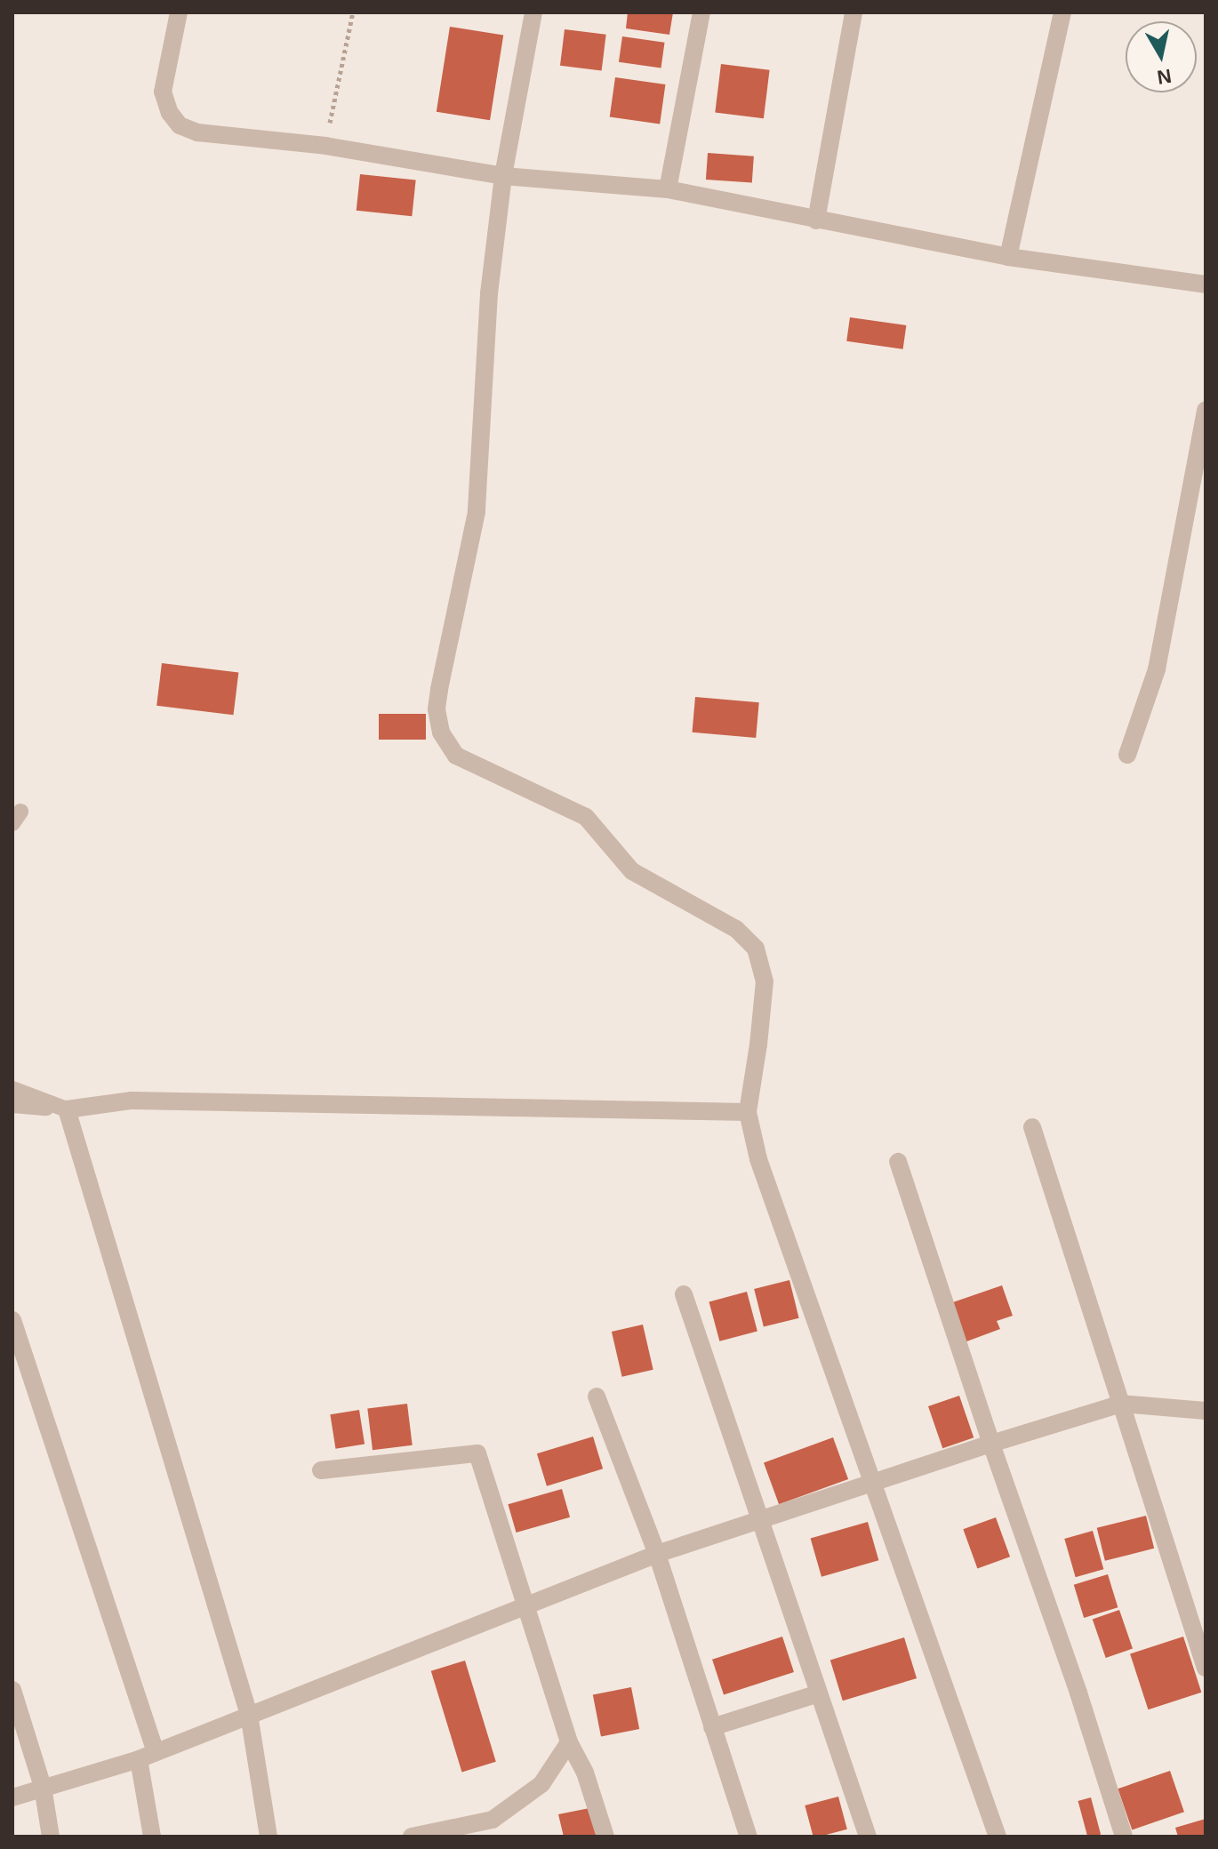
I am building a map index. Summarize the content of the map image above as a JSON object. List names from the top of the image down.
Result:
{
  "north": "bottom"
}
